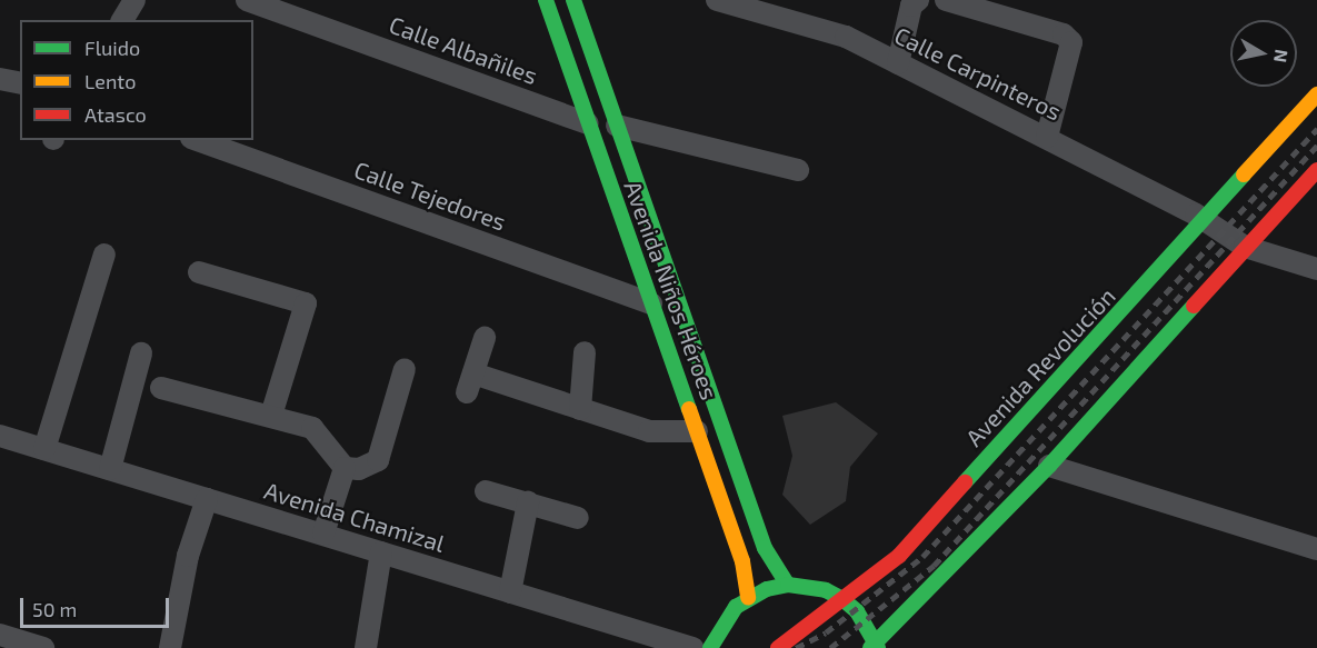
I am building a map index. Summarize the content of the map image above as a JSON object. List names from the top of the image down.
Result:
{
  "streets": {
    "main road": ["Avenida Niños Héroes", "Avenida Revolución"],
    "street": [
      "Calle Albañiles",
      "Calle Carpinteros",
      "Calle Tejedores",
      "Avenida Chamizal"
    ]
  },
  "crossings": [
    ["Calle Albañiles", "Avenida Niños Héroes"],
    ["Calle Carpinteros", "Avenida Revolución"],
    ["Calle Tejedores", "Avenida Niños Héroes"]
  ],
  "legend": ["Fluido", "Lento", "Atasco"],
  "scale_bar": "50 m",
  "north": "right"
}
